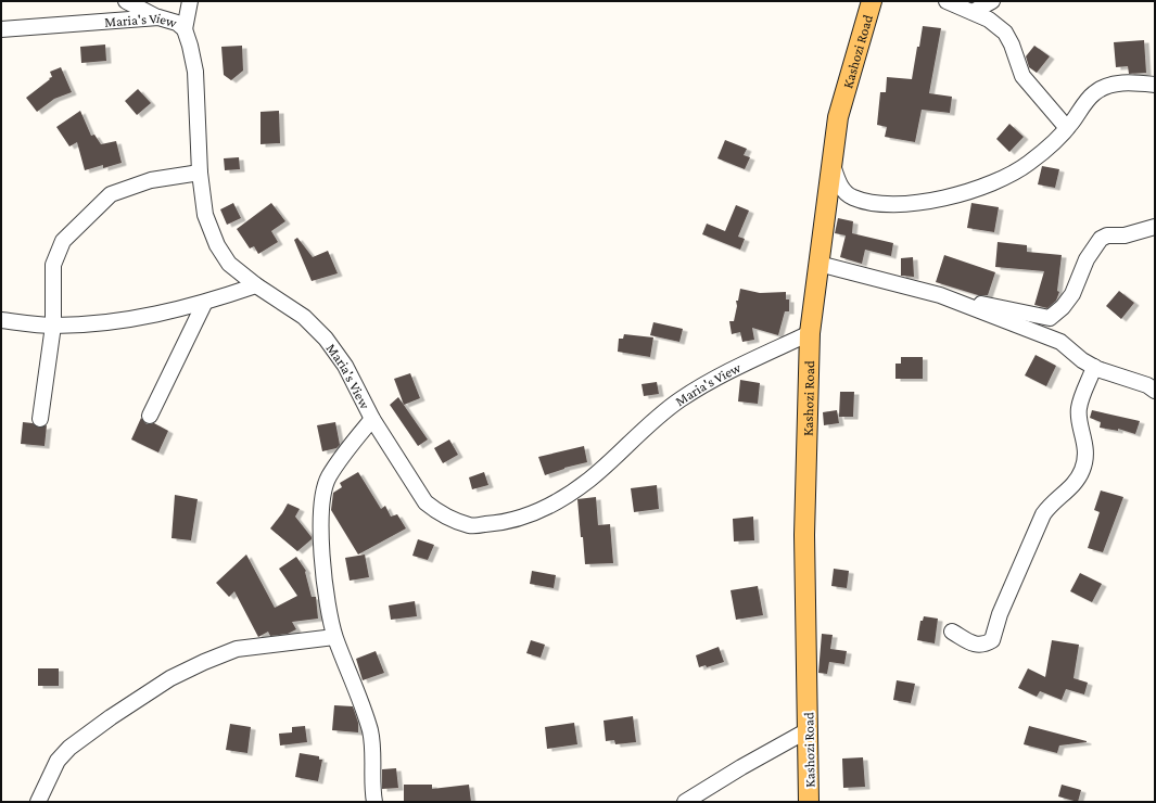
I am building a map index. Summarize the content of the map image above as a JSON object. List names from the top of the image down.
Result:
{
  "streets": {
    "main road": ["Kashozi Road"],
    "street": ["Maria's View"]
  },
  "crossings": [
    ["Maria's View", "Kashozi Road"]
  ]
}
